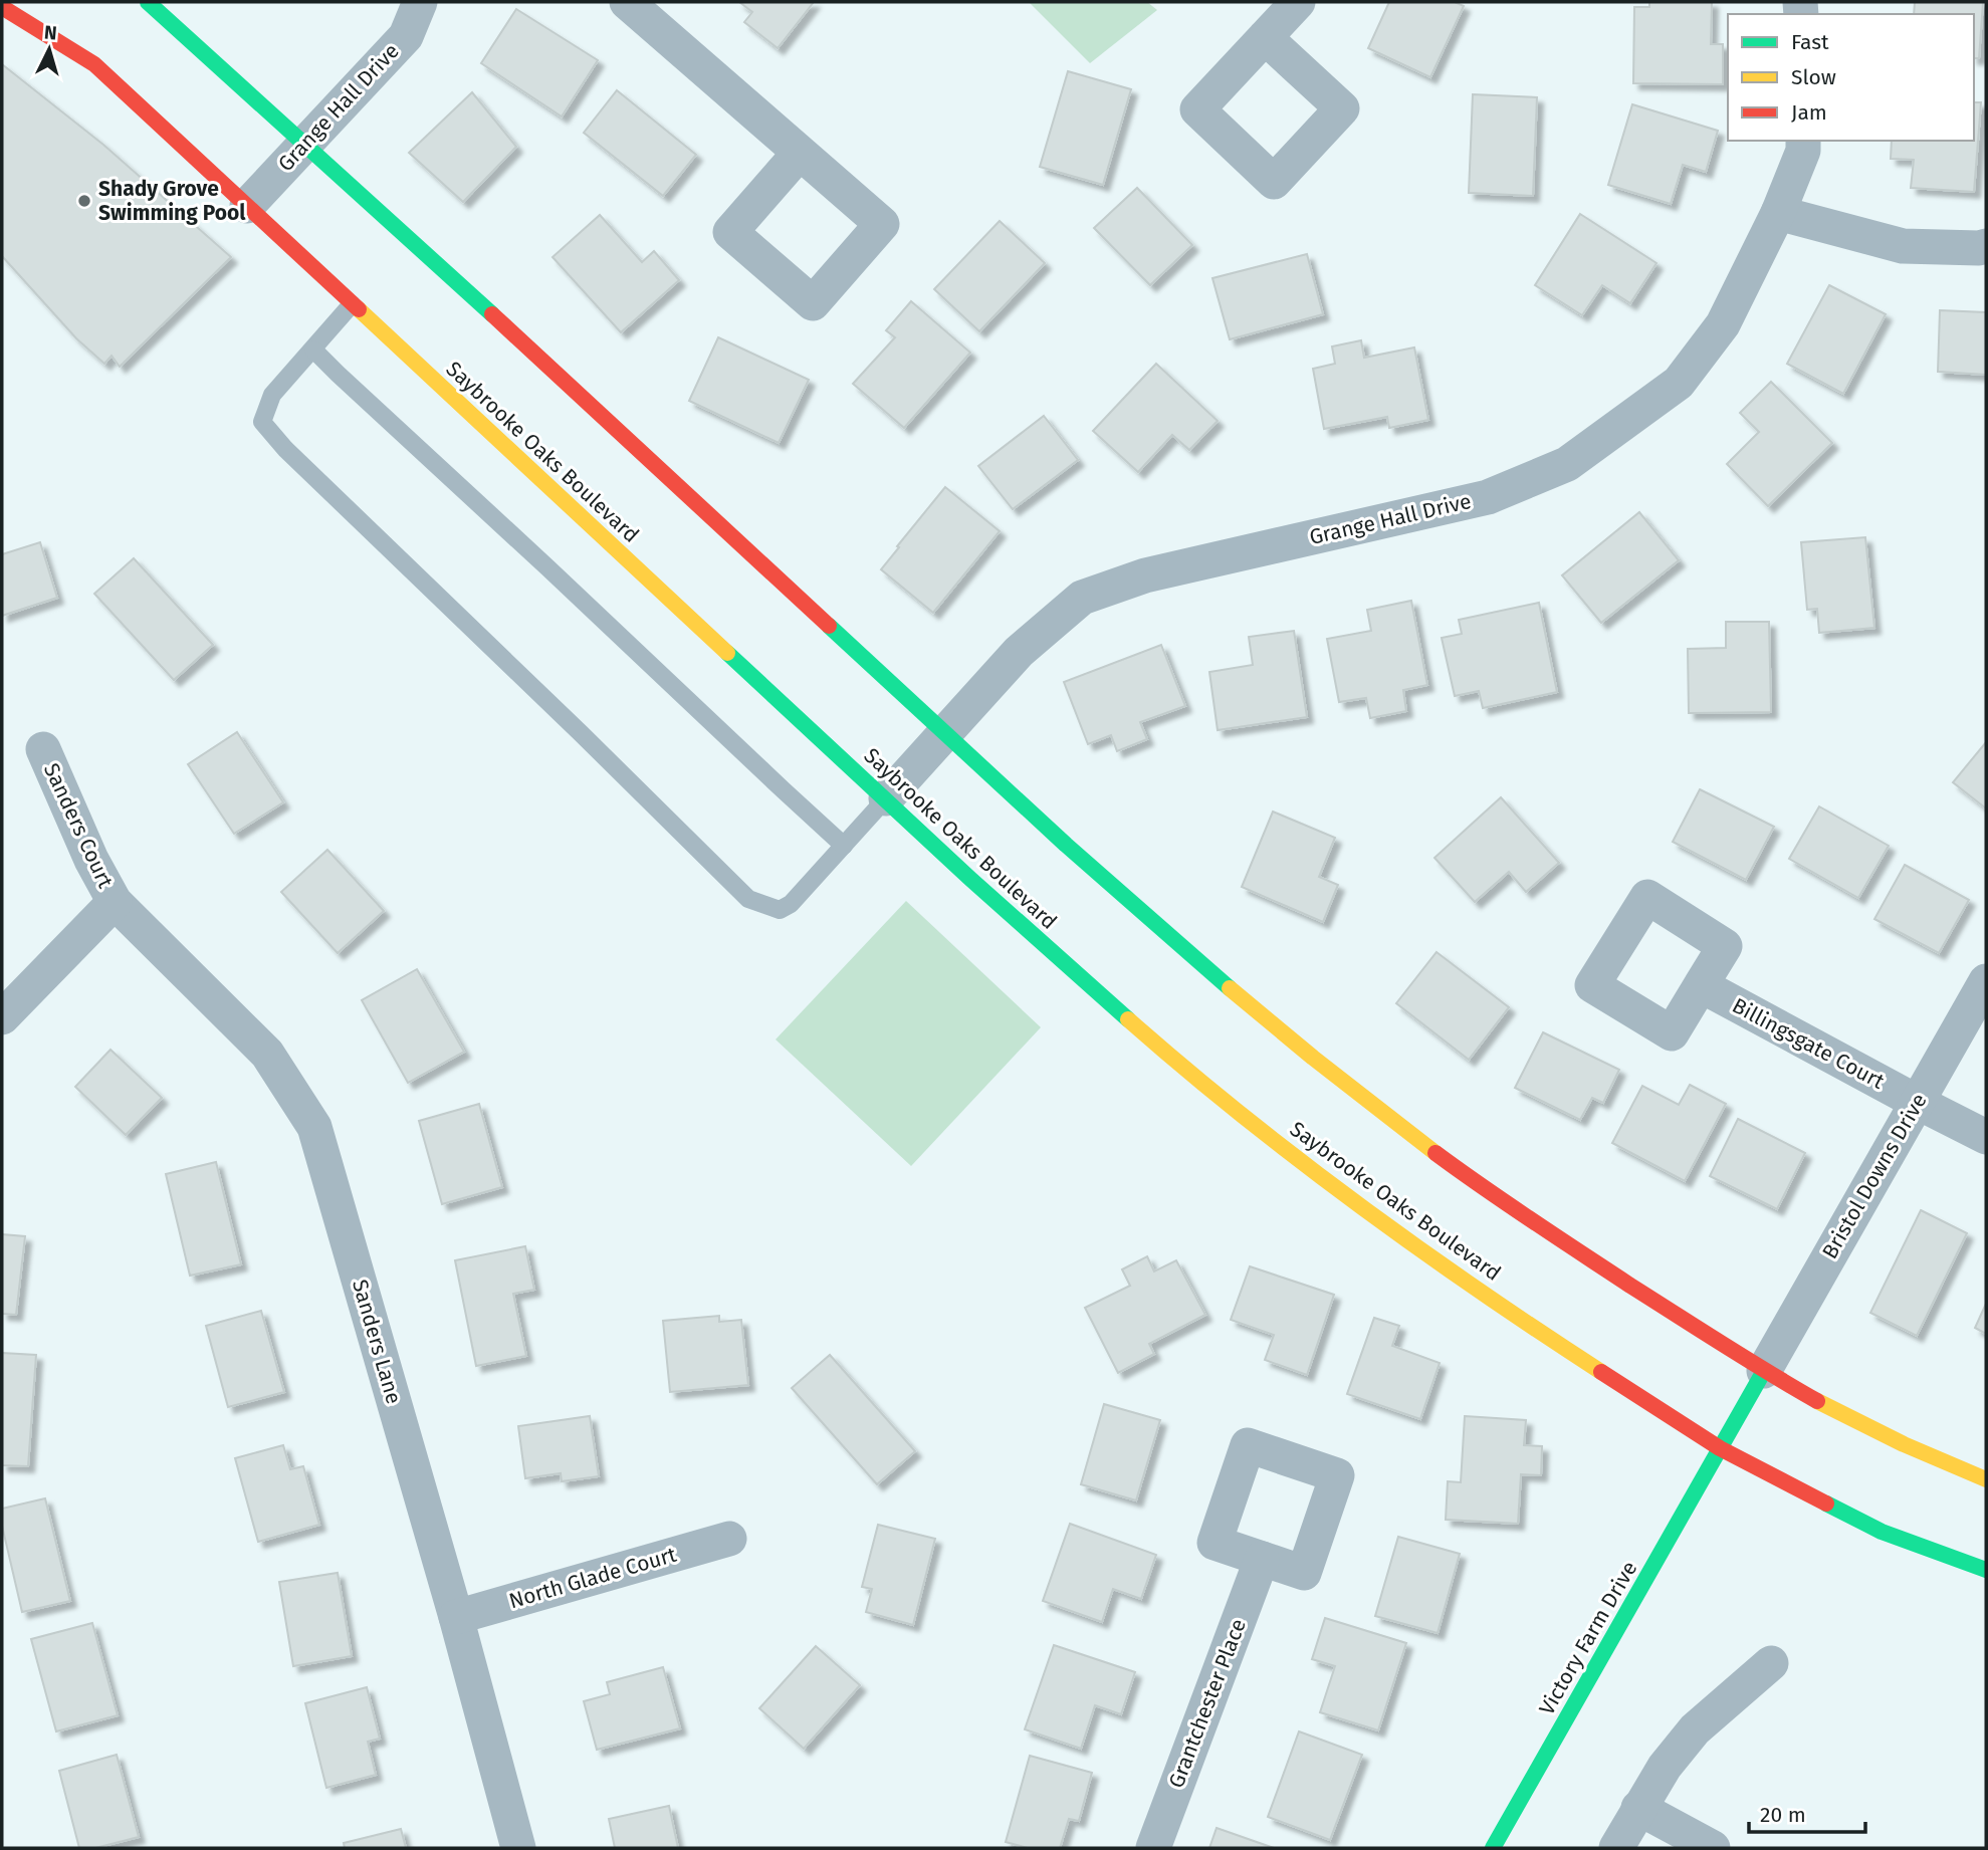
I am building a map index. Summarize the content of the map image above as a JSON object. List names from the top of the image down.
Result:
{
  "streets": {
    "street": [
      "Grange Hall Drive",
      "Saybrooke Oaks Boulevard",
      "Sanders Court",
      "Billingsgate Court",
      "Bristol Downs Drive",
      "Sanders Lane",
      "North Glade Court",
      "Victory Farm Drive",
      "Grantchester Place"
    ]
  },
  "crossings": [
    ["Grange Hall Drive", "Saybrooke Oaks Boulevard"],
    ["Saybrooke Oaks Boulevard", "Victory Farm Drive"],
    ["Sanders Court", "Sanders Lane"],
    ["Billingsgate Court", "Bristol Downs Drive"],
    ["Bristol Downs Drive", "Victory Farm Drive"],
    ["Sanders Lane", "North Glade Court"]
  ],
  "places": ["Shady Grove Swimming Pool"],
  "legend": ["Fast", "Slow", "Jam"],
  "scale_bar": "20 m",
  "north": "top"
}
